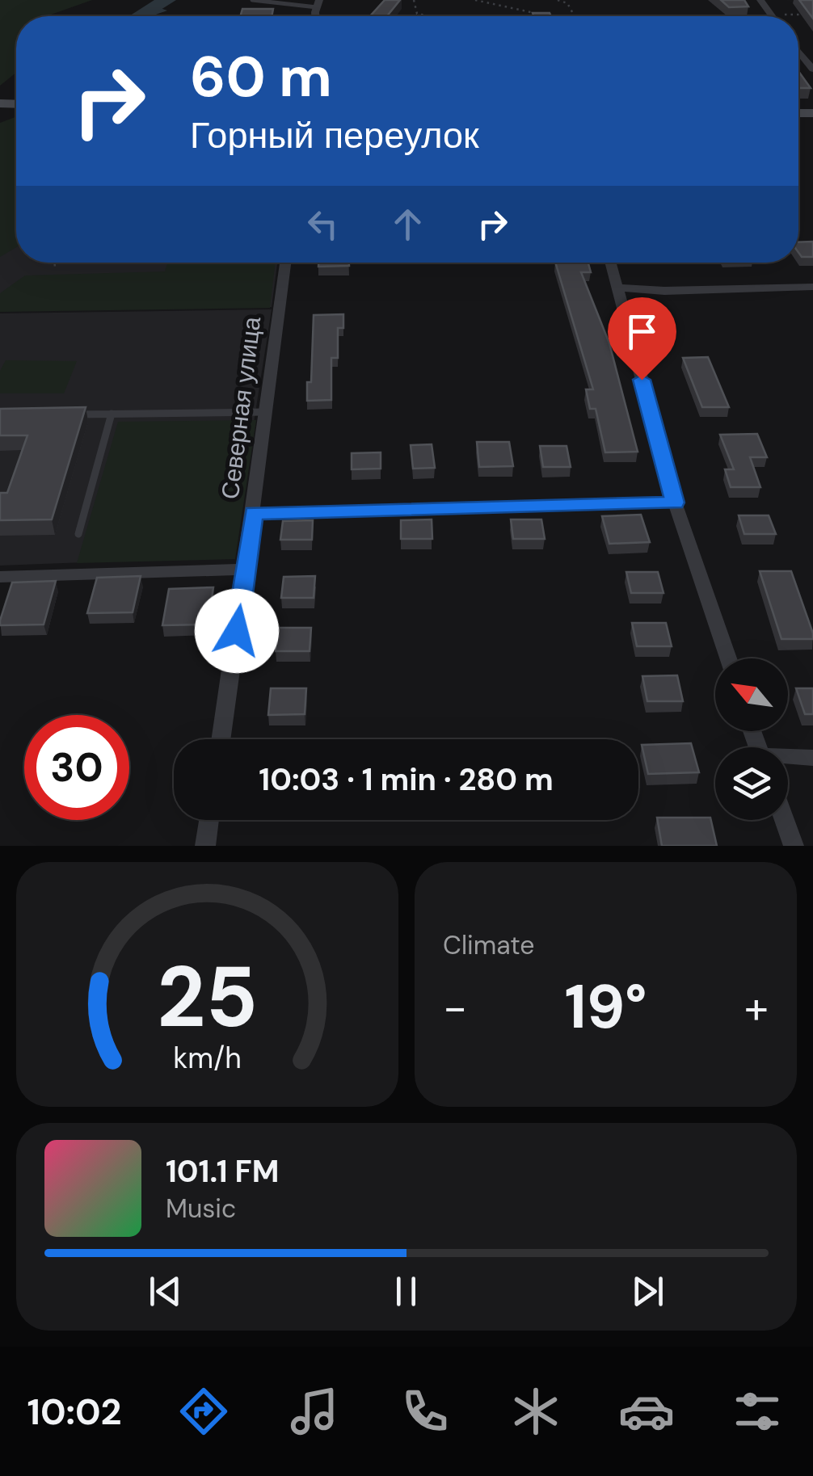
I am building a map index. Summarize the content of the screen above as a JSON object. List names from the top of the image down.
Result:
{
  "streets": {
    "street": ["Северная улица"]
  },
  "north": "top left",
  "page": {
    "turn": ["60 m", "Горный переулок"],
    "limit": "30",
    "trip": "10:03 · 1 min · 280 m",
    "tile": "Climate",
    "heat": ["−", "19°", "+"],
    "song": ["101.1 FM", "Music"],
    "tabs": "10:02",
    "gauge": ["25", "km/h"]
  }
}
